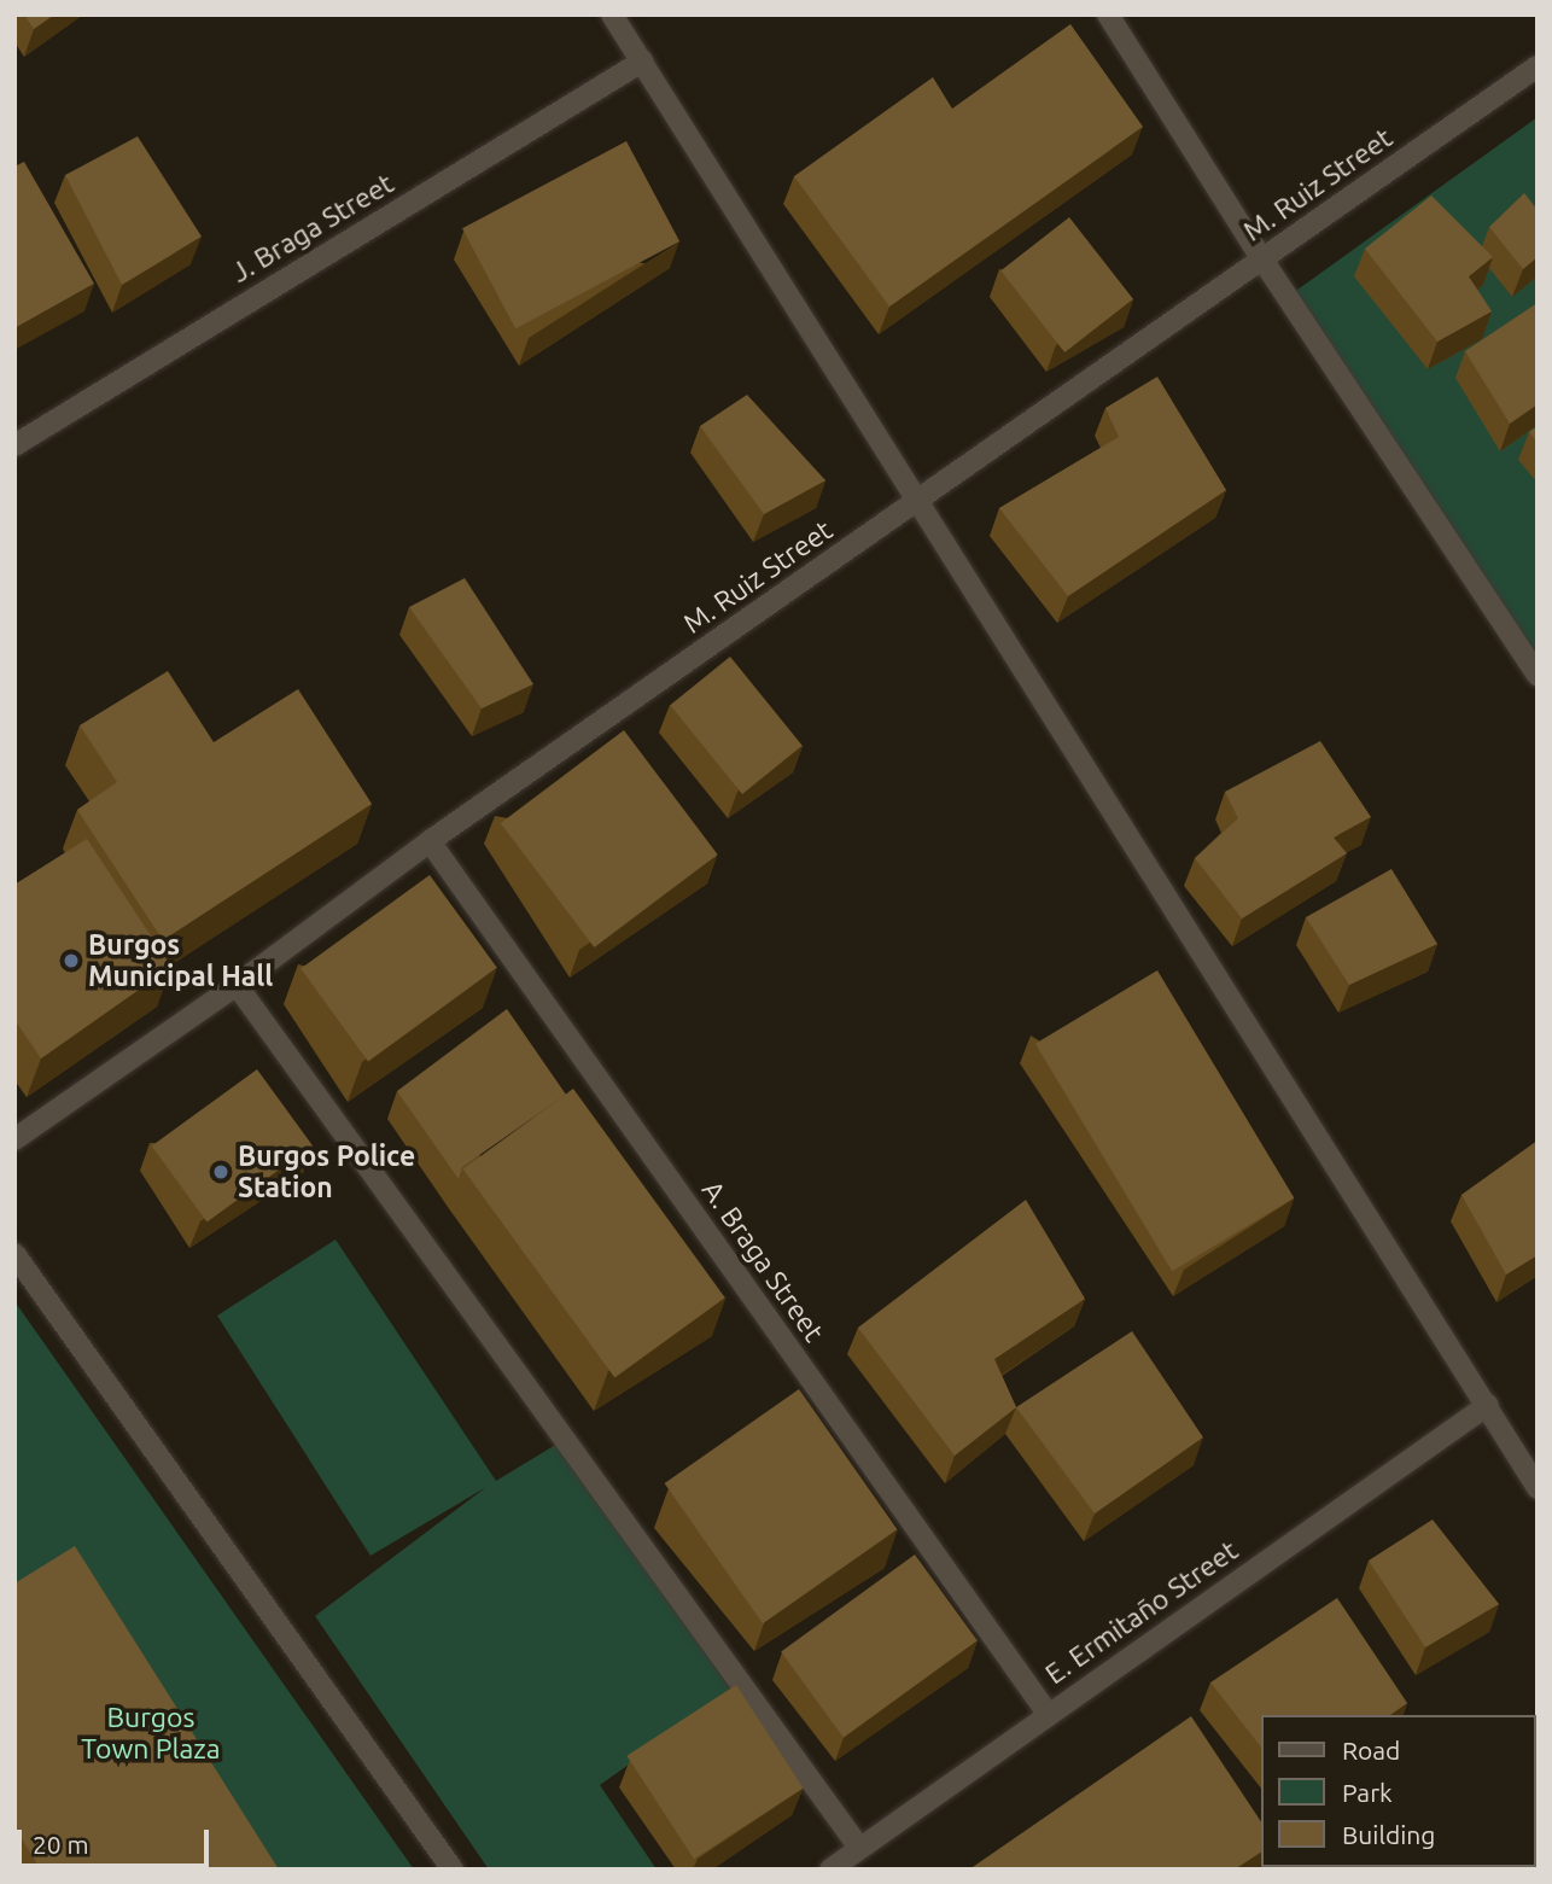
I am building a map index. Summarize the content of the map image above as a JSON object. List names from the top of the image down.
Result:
{
  "streets": {
    "street": [
      "M. Ruiz Street",
      "J. Braga Street",
      "A. Braga Street",
      "E. Ermitaño Street"
    ]
  },
  "crossings": [
    ["M. Ruiz Street", "A. Braga Street"],
    ["A. Braga Street", "E. Ermitaño Street"]
  ],
  "parks": ["Burgos Town Plaza"],
  "places": ["Burgos Municipal Hall", "Burgos Police Station"],
  "legend": ["Road", "Park", "Building"],
  "scale_bar": "20 m"
}
